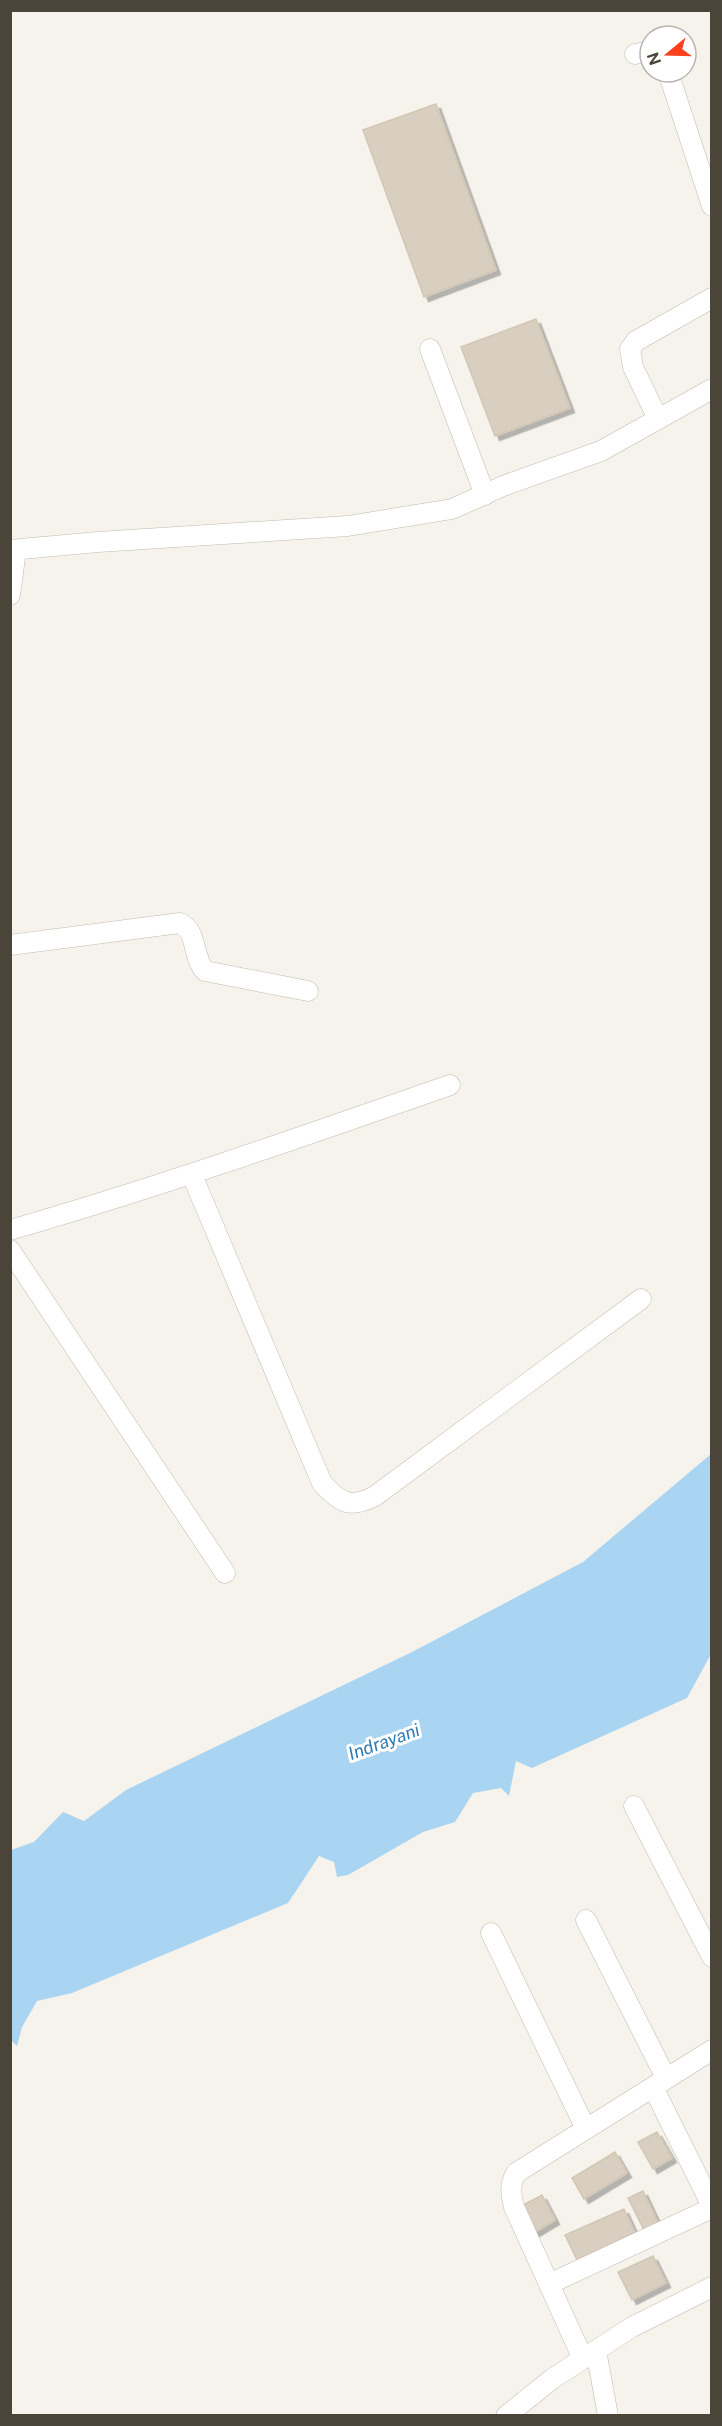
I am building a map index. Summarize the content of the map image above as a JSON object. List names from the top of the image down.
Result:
{
  "water": ["Indrayani"],
  "north": "left"
}
